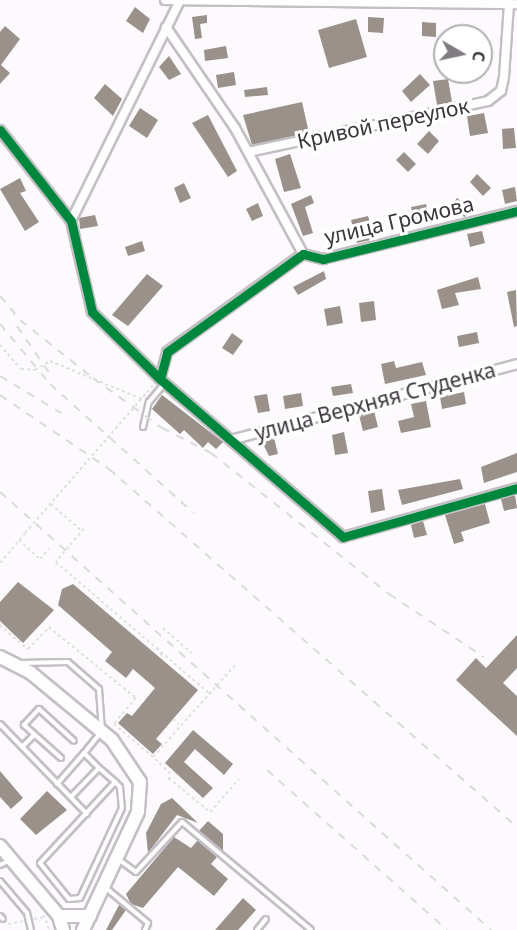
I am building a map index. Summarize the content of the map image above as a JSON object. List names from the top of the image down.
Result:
{
  "streets": {
    "street": ["Кривой переулок", "улица Громова", "улица Верхняя Cтуденка"]
  },
  "north": "right"
}
